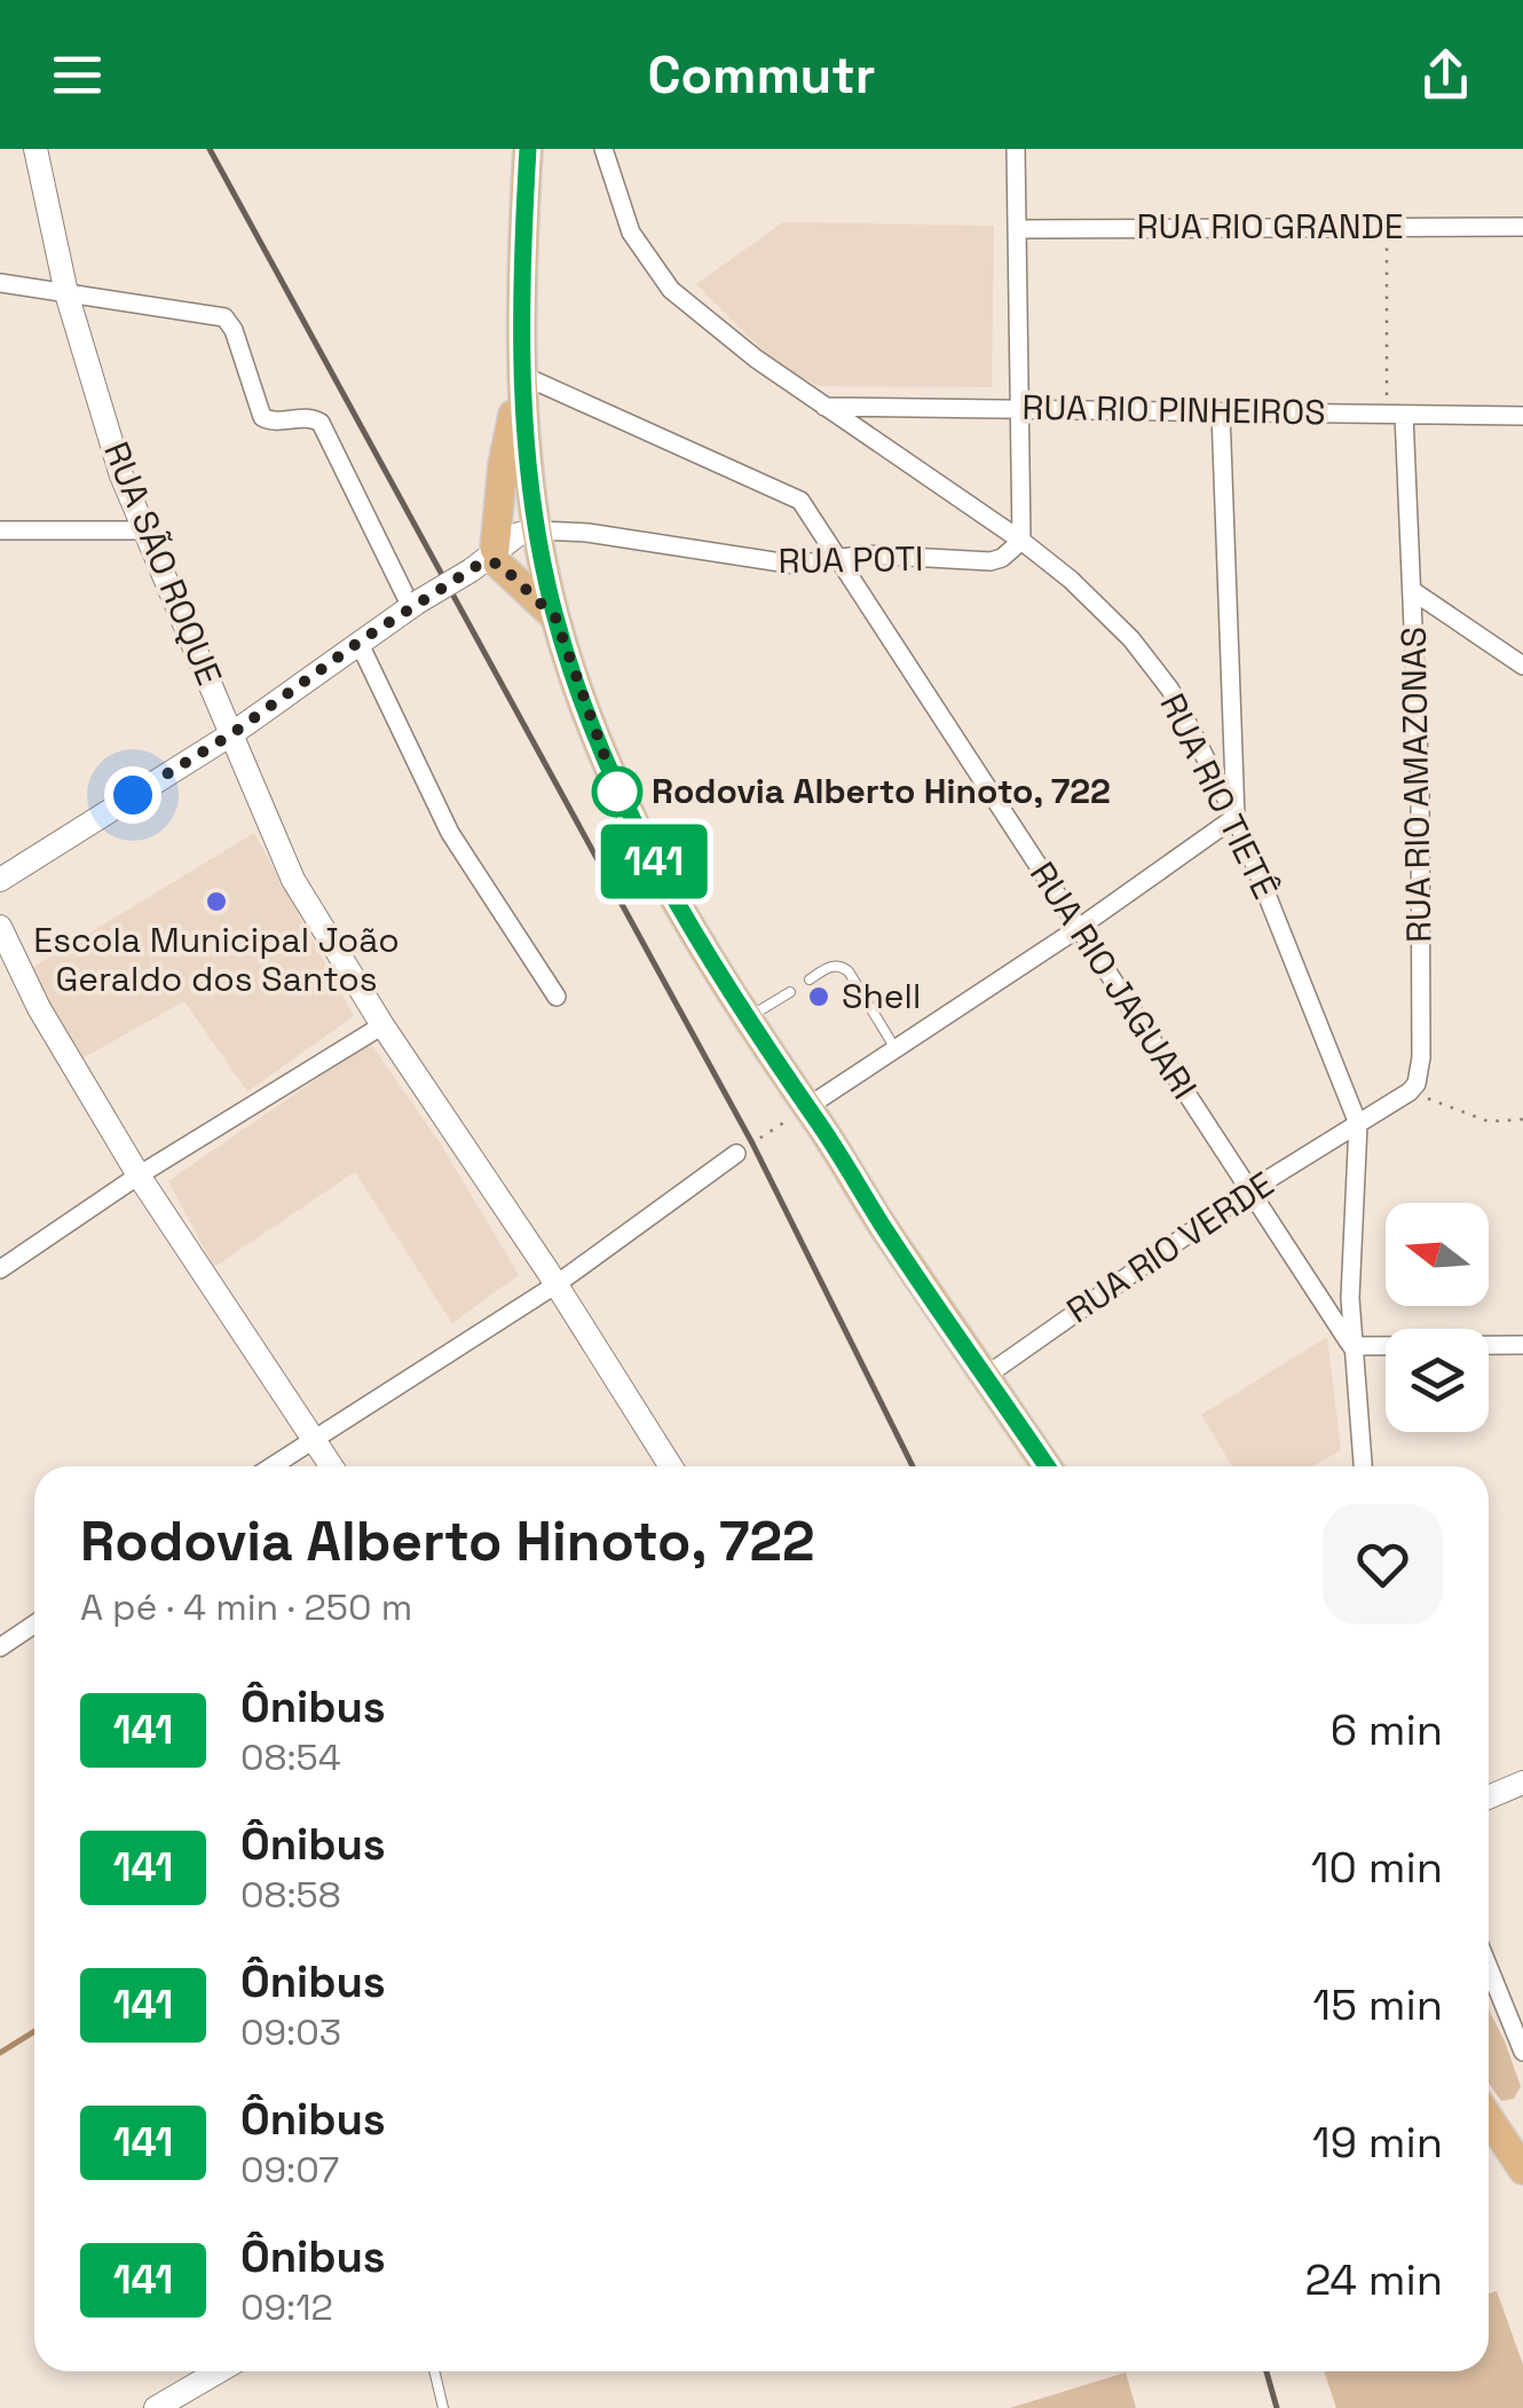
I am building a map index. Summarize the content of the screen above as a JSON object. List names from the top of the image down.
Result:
{
  "streets": {
    "street": [
      "RUA RIO GRANDE",
      "RUA RIO PINHEIROS",
      "RUA POTI",
      "RUA SÃO ROQUE",
      "RUA RIO AMAZONAS",
      "RUA RIO TIETÊ",
      "RUA RIO JAGUARI",
      "RUA RIO VERDE"
    ]
  },
  "crossings": [
    ["RUA RIO PINHEIROS", "RUA RIO AMAZONAS"],
    ["RUA RIO PINHEIROS", "RUA RIO TIETÊ"],
    ["RUA POTI", "RUA RIO TIETÊ"],
    ["RUA POTI", "RUA RIO JAGUARI"],
    ["RUA RIO TIETÊ", "RUA RIO JAGUARI"],
    ["RUA RIO TIETÊ", "RUA RIO VERDE"],
    ["RUA RIO JAGUARI", "RUA RIO VERDE"]
  ],
  "places": ["Rodovia Alberto Hinoto, 722", "Escola Municipal João Geraldo dos Santos", "Shell"],
  "lines": ["bus line 141"],
  "north": "left",
  "page": {
    "header": "Commutr",
    "on_map": "141",
    "heading": ["Rodovia Alberto Hinoto, 722", "A pé · 4 min · 250 m"],
    "list": [
      {
        "mark": "141",
        "name": "Ônibus",
        "note": "08:54",
        "value": "6 min"
      },
      {
        "mark": "141",
        "name": "Ônibus",
        "note": "08:58",
        "value": "10 min"
      },
      {
        "mark": "141",
        "name": "Ônibus",
        "note": "09:03",
        "value": "15 min"
      },
      {
        "mark": "141",
        "name": "Ônibus",
        "note": "09:07",
        "value": "19 min"
      },
      {
        "mark": "141",
        "name": "Ônibus",
        "note": "09:12",
        "value": "24 min"
      }
    ]
  }
}
